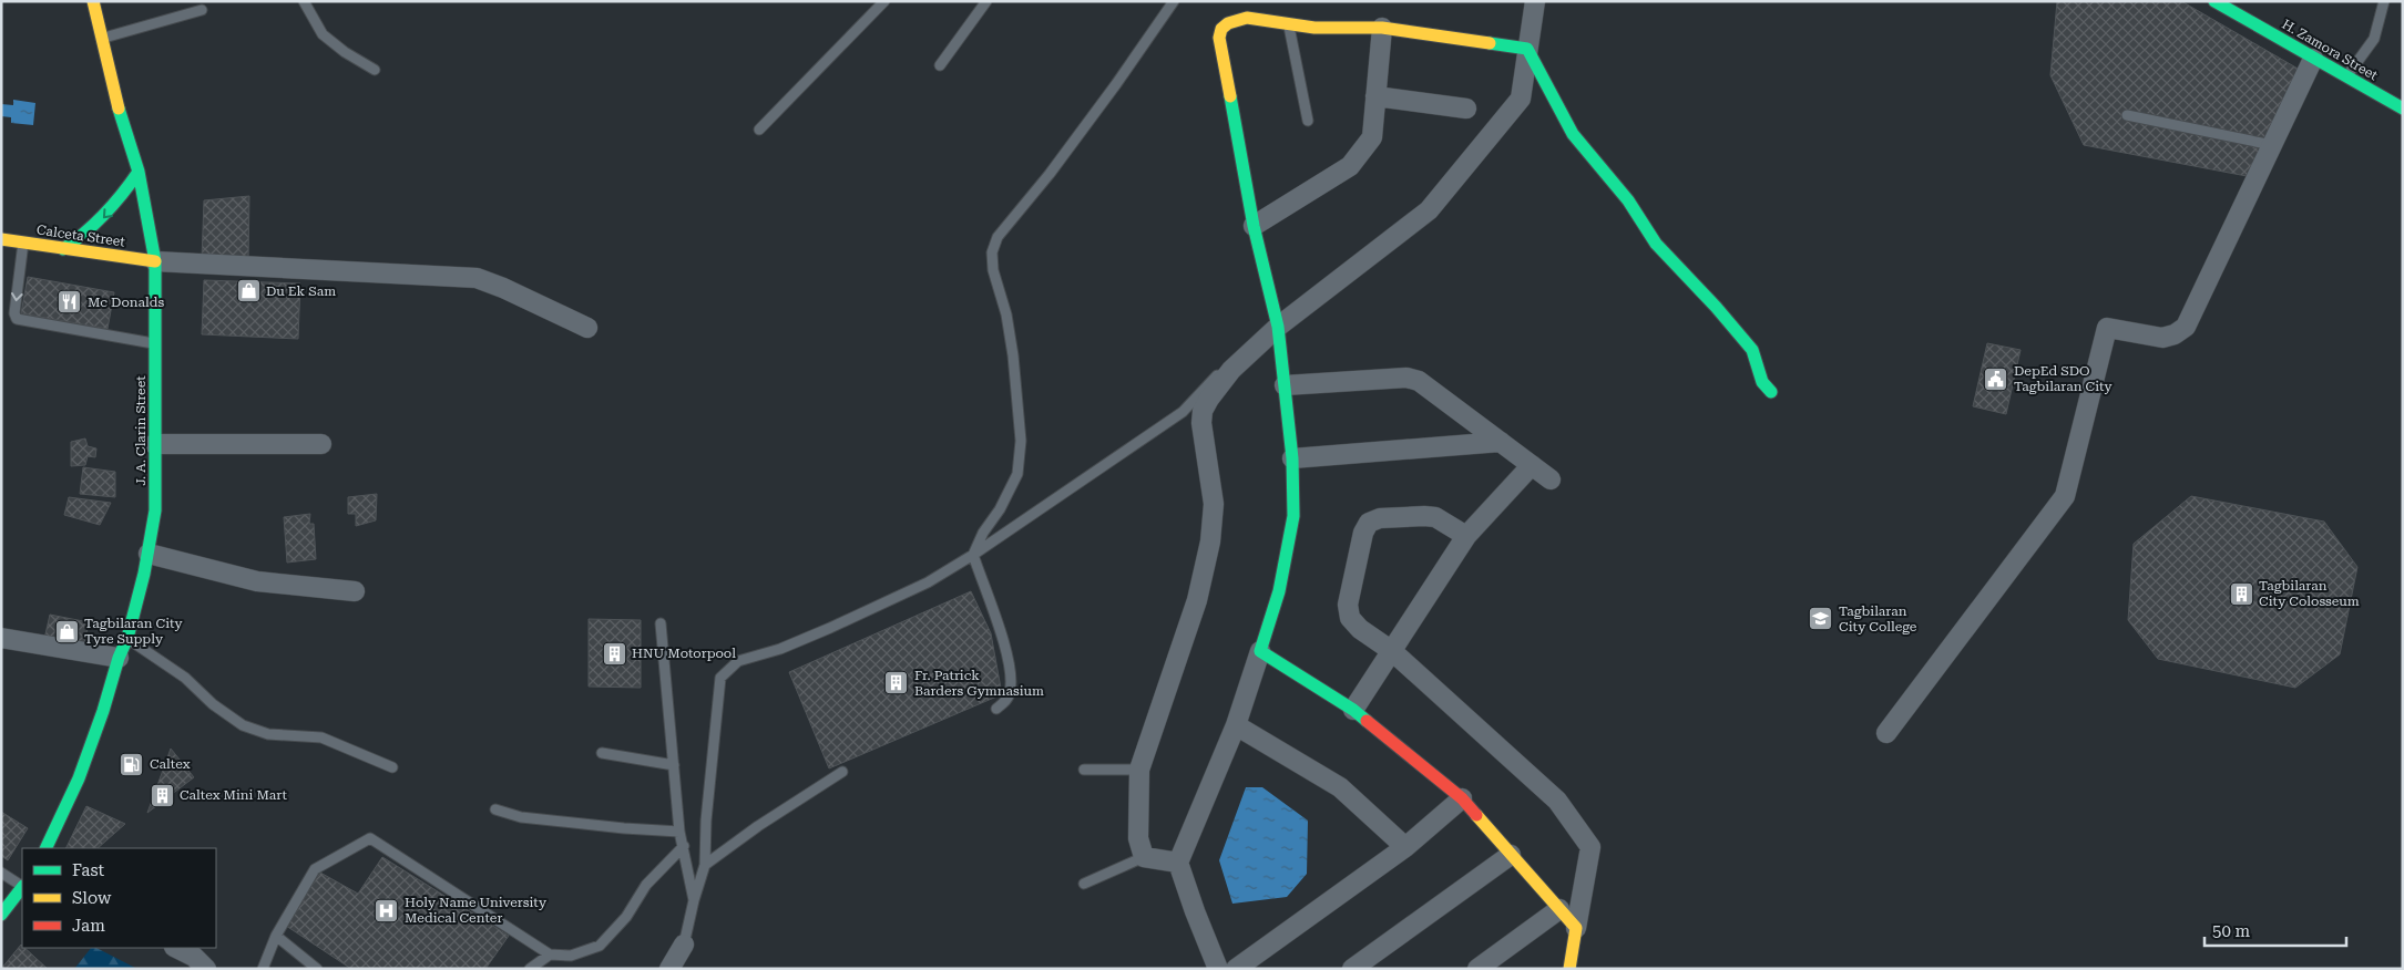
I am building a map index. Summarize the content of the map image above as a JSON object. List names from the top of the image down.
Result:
{
  "streets": {
    "street": ["H. Zamora Street", "Calceta Street", "J. A. Clarin Street"]
  },
  "crossings": [
    ["Calceta Street", "J. A. Clarin Street"]
  ],
  "places": {
    "shop": ["Du Ek Sam", "Tagbilaran City Tyre Supply"],
    "restaurant": ["Mc Donalds"],
    "public building": ["DepEd SDO Tagbilaran City"],
    "building": [
      "Tagbilaran City Colosseum",
      "HNU Motorpool",
      "Fr. Patrick Barders Gymnasium",
      "Caltex Mini Mart"
    ],
    "school or university": ["Tagbilaran City College"],
    "fuel station": ["Caltex"],
    "hospital": ["Holy Name University Medical Center"]
  },
  "legend": ["Fast", "Slow", "Jam"],
  "scale_bar": "50 m"
}
